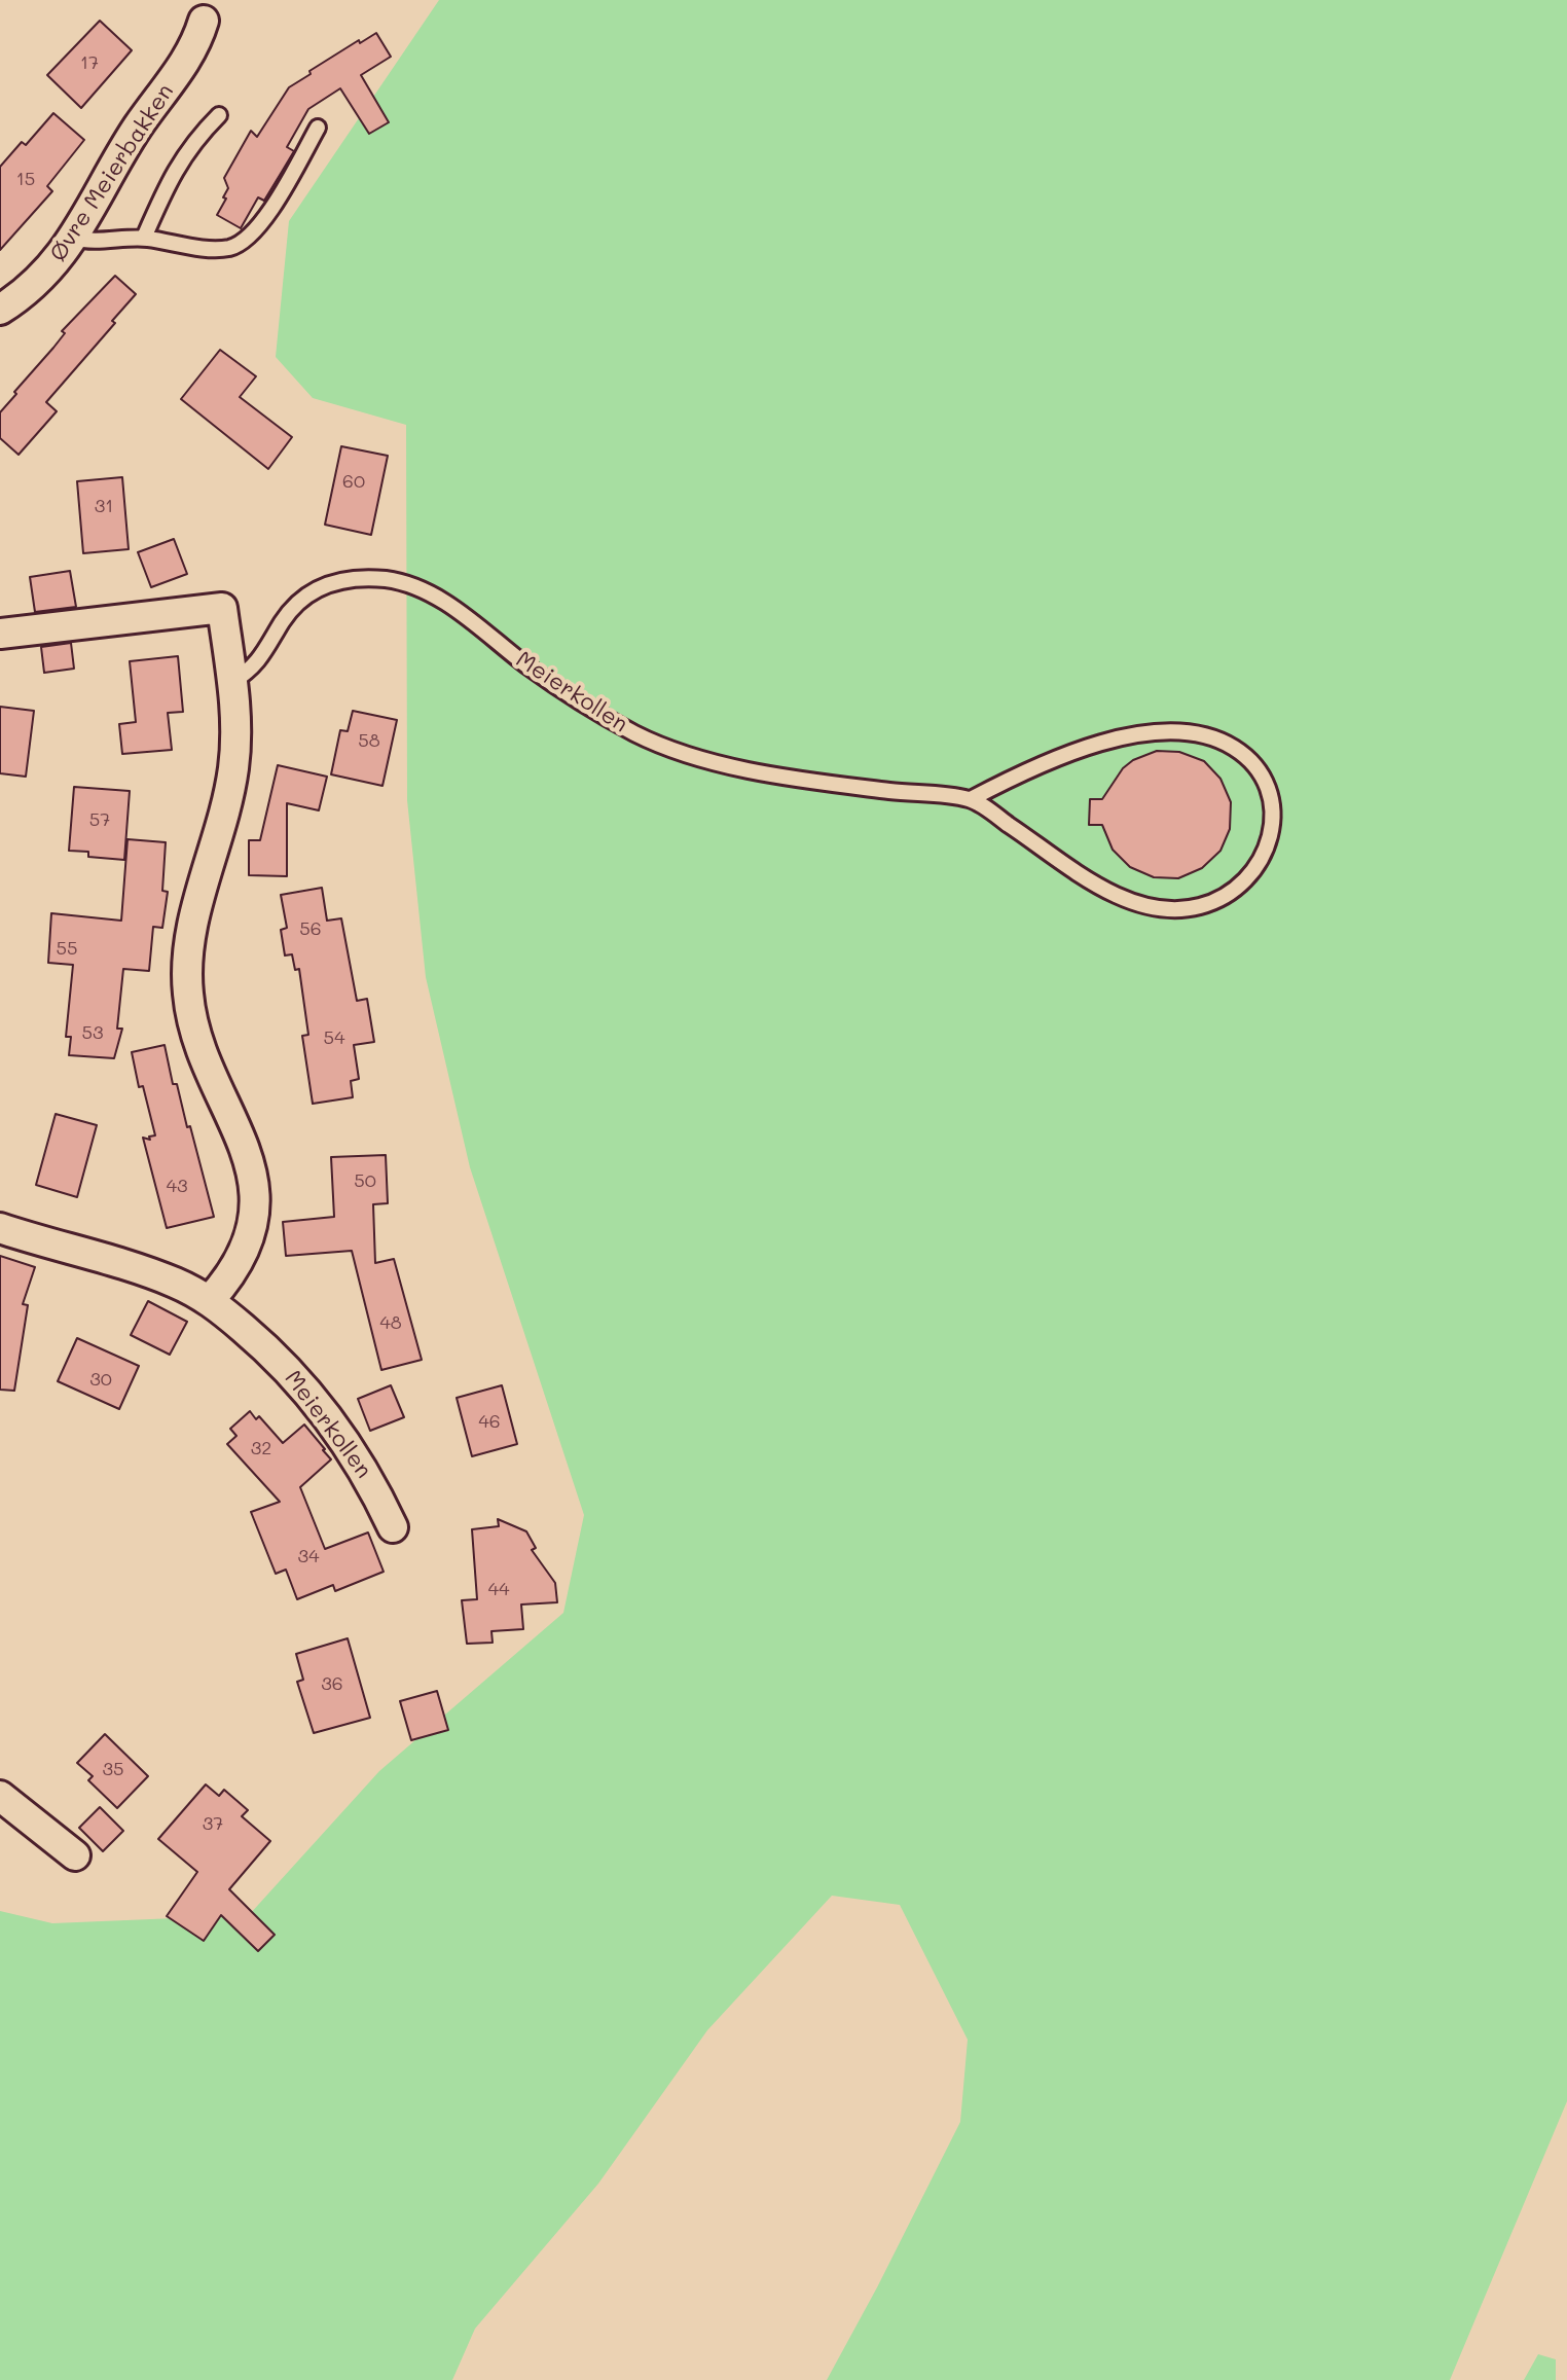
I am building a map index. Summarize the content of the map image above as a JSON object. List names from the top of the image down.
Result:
{
  "streets": {
    "street": ["Øvre Meierbakken", "Meierkollen"]
  },
  "house_numbers": [
    "17",
    "15",
    "60",
    "31",
    "58",
    "57",
    "56",
    "55",
    "53",
    "54",
    "50",
    "43",
    "48",
    "30",
    "46",
    "32",
    "34",
    "44",
    "36",
    "35",
    "37"
  ]
}
